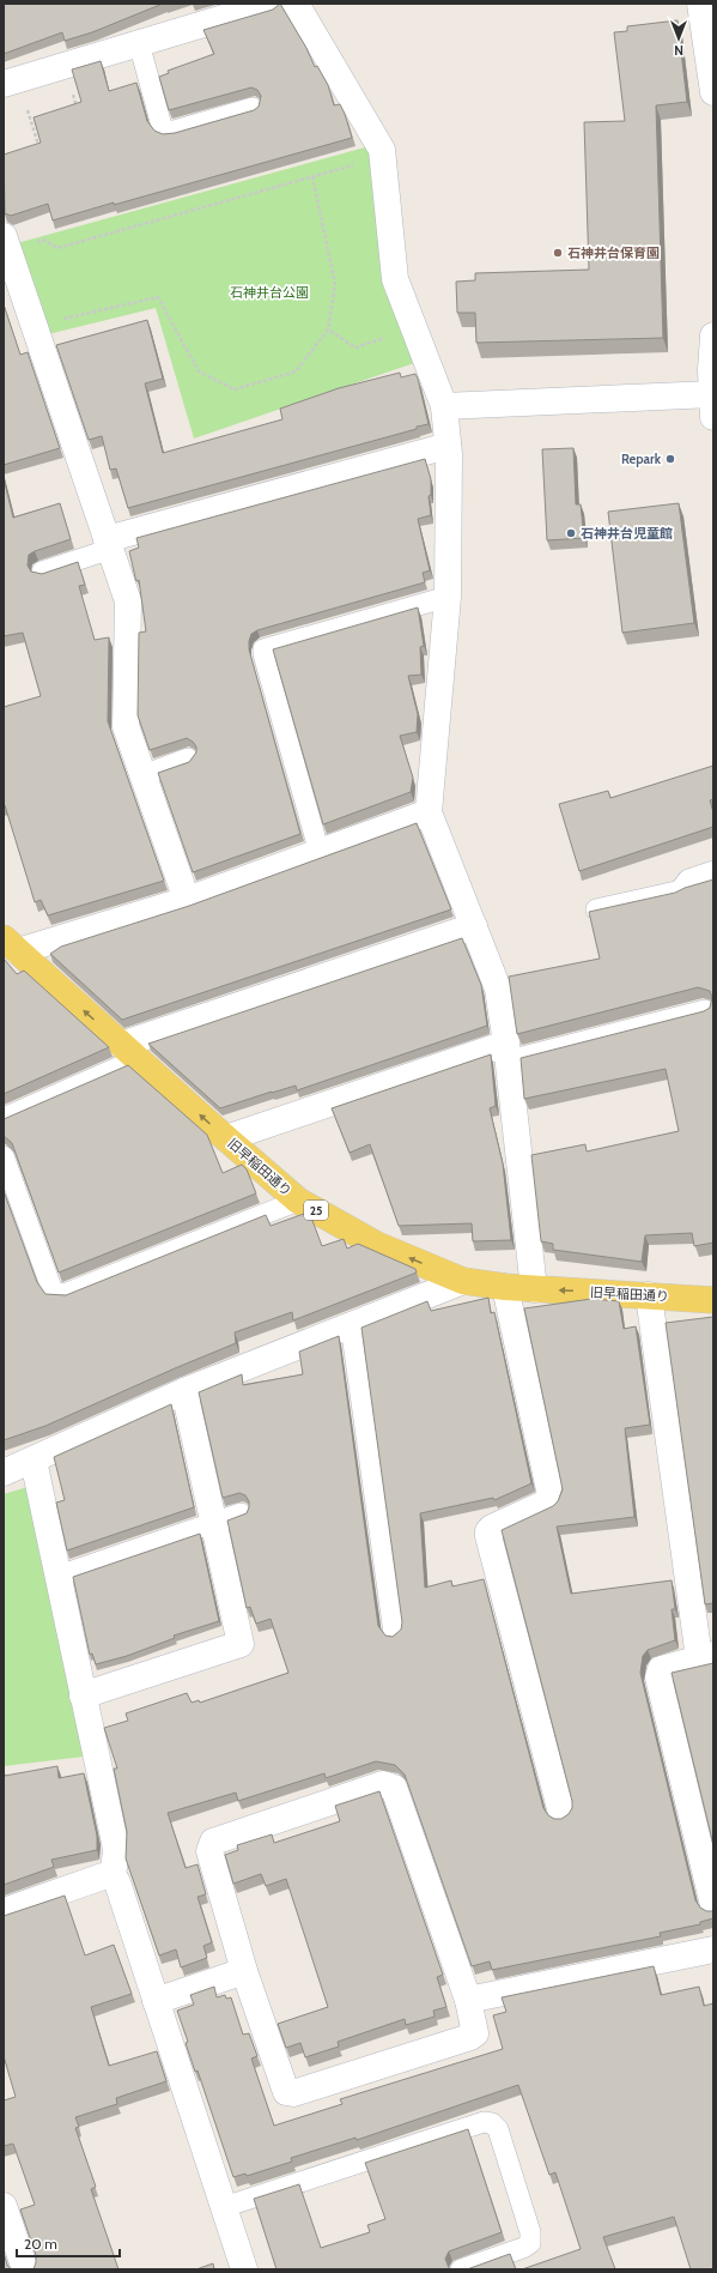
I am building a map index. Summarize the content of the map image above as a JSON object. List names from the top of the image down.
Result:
{
  "streets": {
    "main road": ["旧早稲田通り", "25"]
  },
  "one_way": ["旧早稲田通り"],
  "parks": ["石神井台公園"],
  "places": ["石神井台保育園", "Repark", "石神井台児童館"],
  "scale_bar": "20 m",
  "north": "bottom"
}
